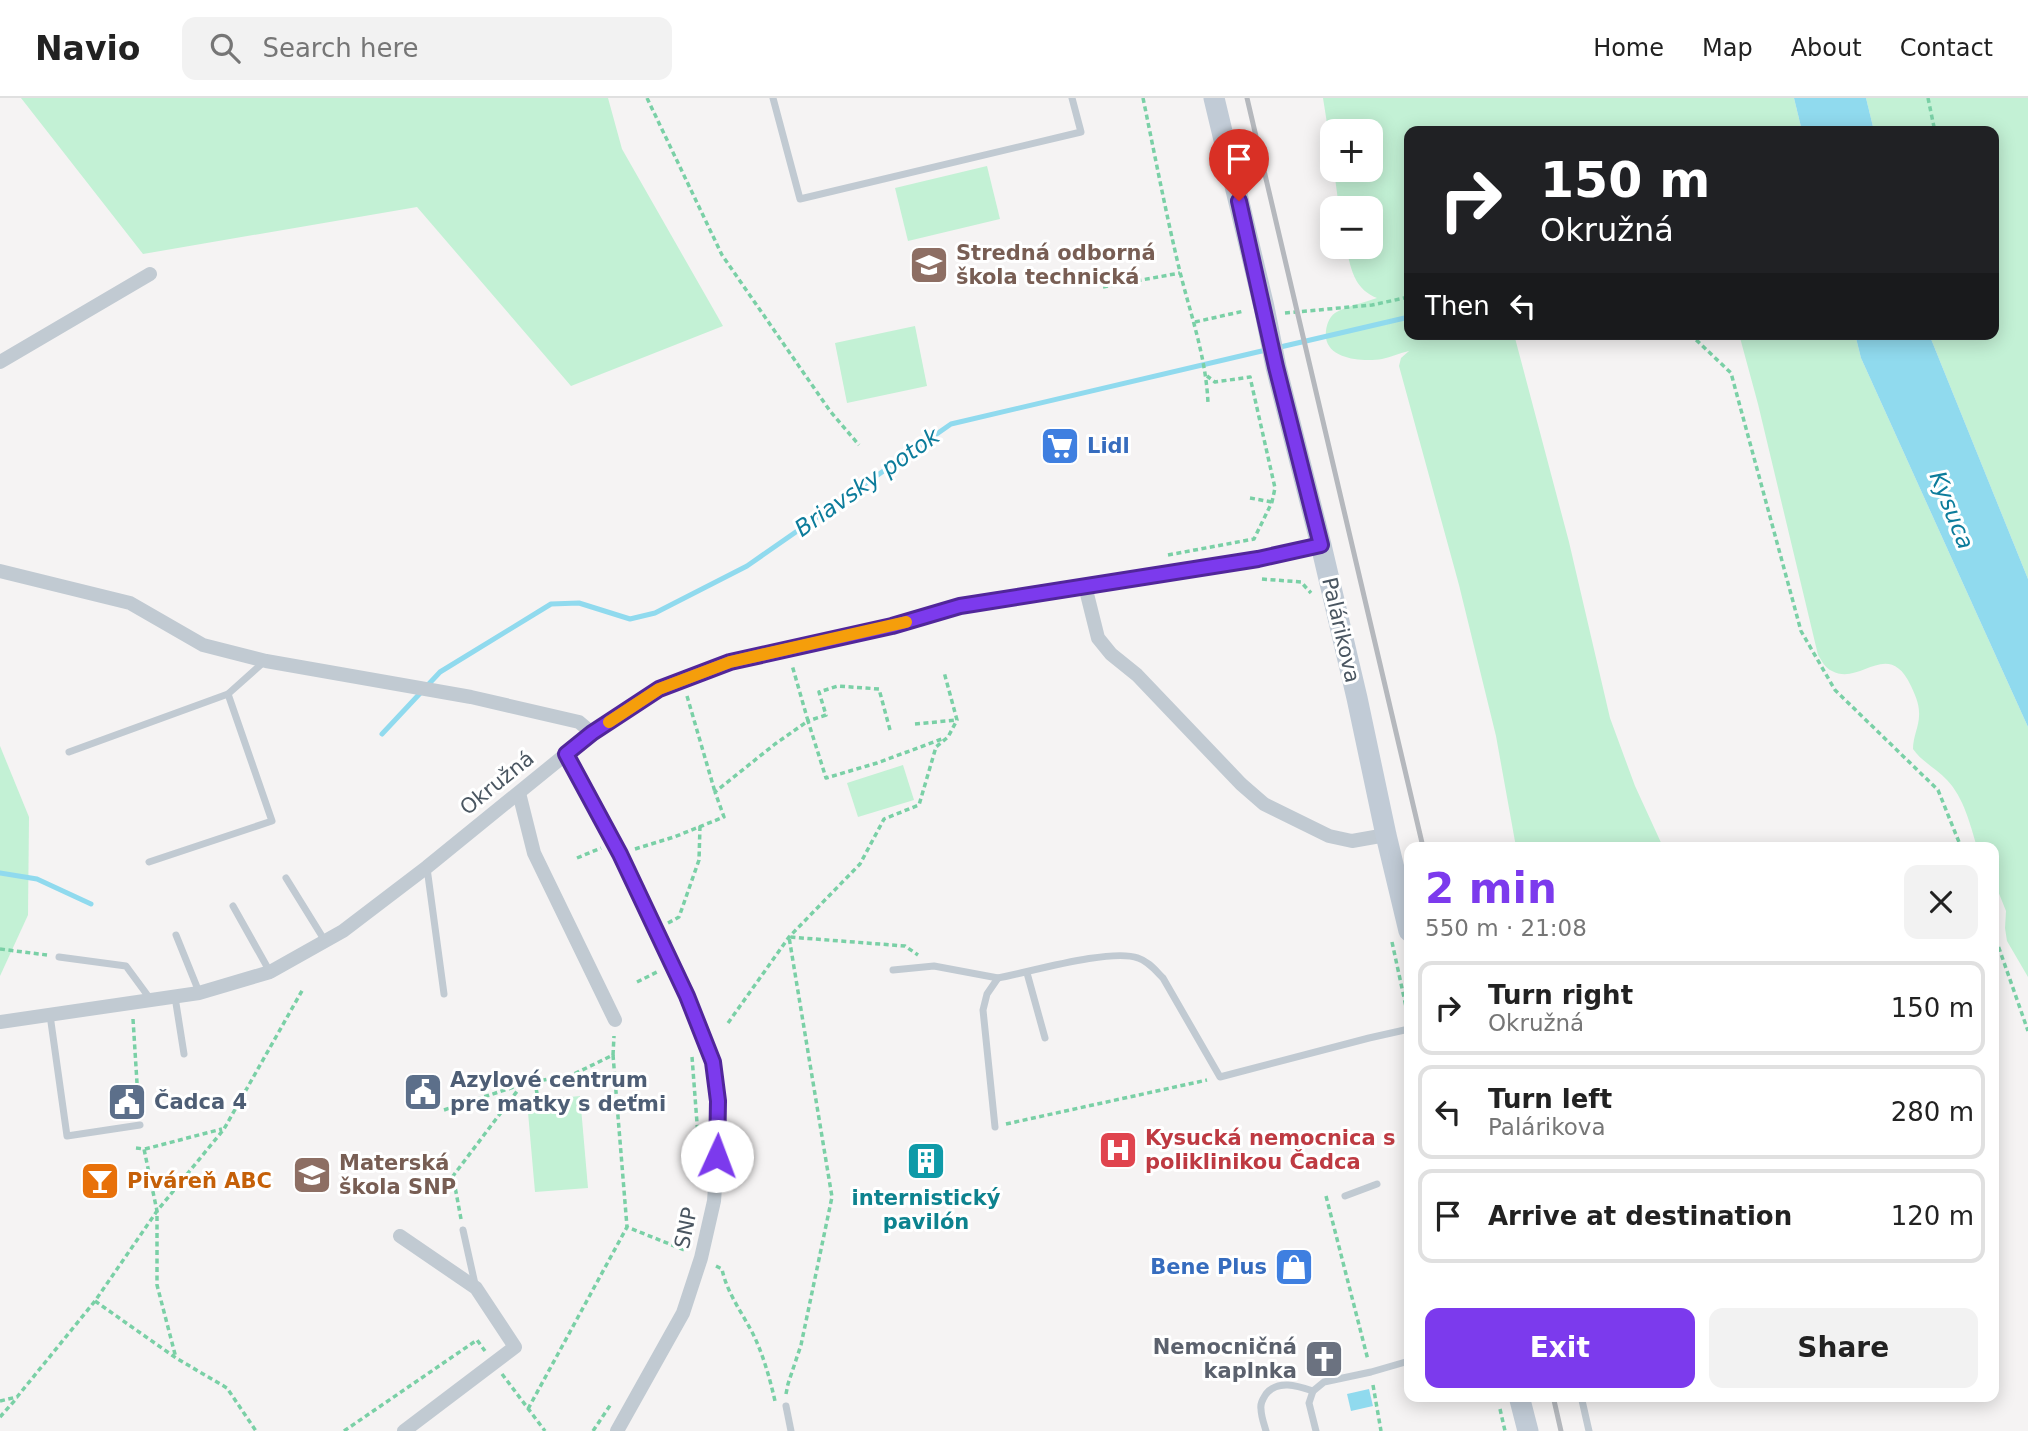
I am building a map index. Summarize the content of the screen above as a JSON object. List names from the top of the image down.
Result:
{
  "streets": {
    "main road": ["Palárikova"],
    "street": ["Okružná", "SNP"]
  },
  "crossings": [
    ["Palárikova", "Okružná"],
    ["Okružná", "SNP"]
  ],
  "water": ["Briavsky potok", "Kysuca"],
  "places": {
    "school or university": ["Stredná odborná škola technická", "Materská škola SNP"],
    "supermarket": ["Lidl"],
    "public building": ["Azylové centrum pre matky s deťmi", "Čadca 4"],
    "hospital": ["Kysucká nemocnica s poliklinikou Čadca"],
    "building": ["internistický pavilón"],
    "bar": ["Piváreň ABC"],
    "shop": ["Bene Plus"],
    "church": ["Nemocničná kaplnka"]
  },
  "page": {
    "header": "Navio",
    "search": "Search here",
    "nav": [
      "Home",
      "Map",
      "About",
      "Contact"
    ],
    "map_buttons": ["+", "−"],
    "turn": ["150 m", "Okružná"],
    "then": "Then",
    "heading": ["2 min", "550 m · 21:08"],
    "list": [
      {
        "name": "Turn right",
        "note": "Okružná",
        "value": "150 m"
      },
      {
        "name": "Turn left",
        "note": "Palárikova",
        "value": "280 m"
      },
      {
        "name": "Arrive at destination",
        "value": "120 m"
      }
    ],
    "buttons": ["Exit", "Share"]
  }
}
